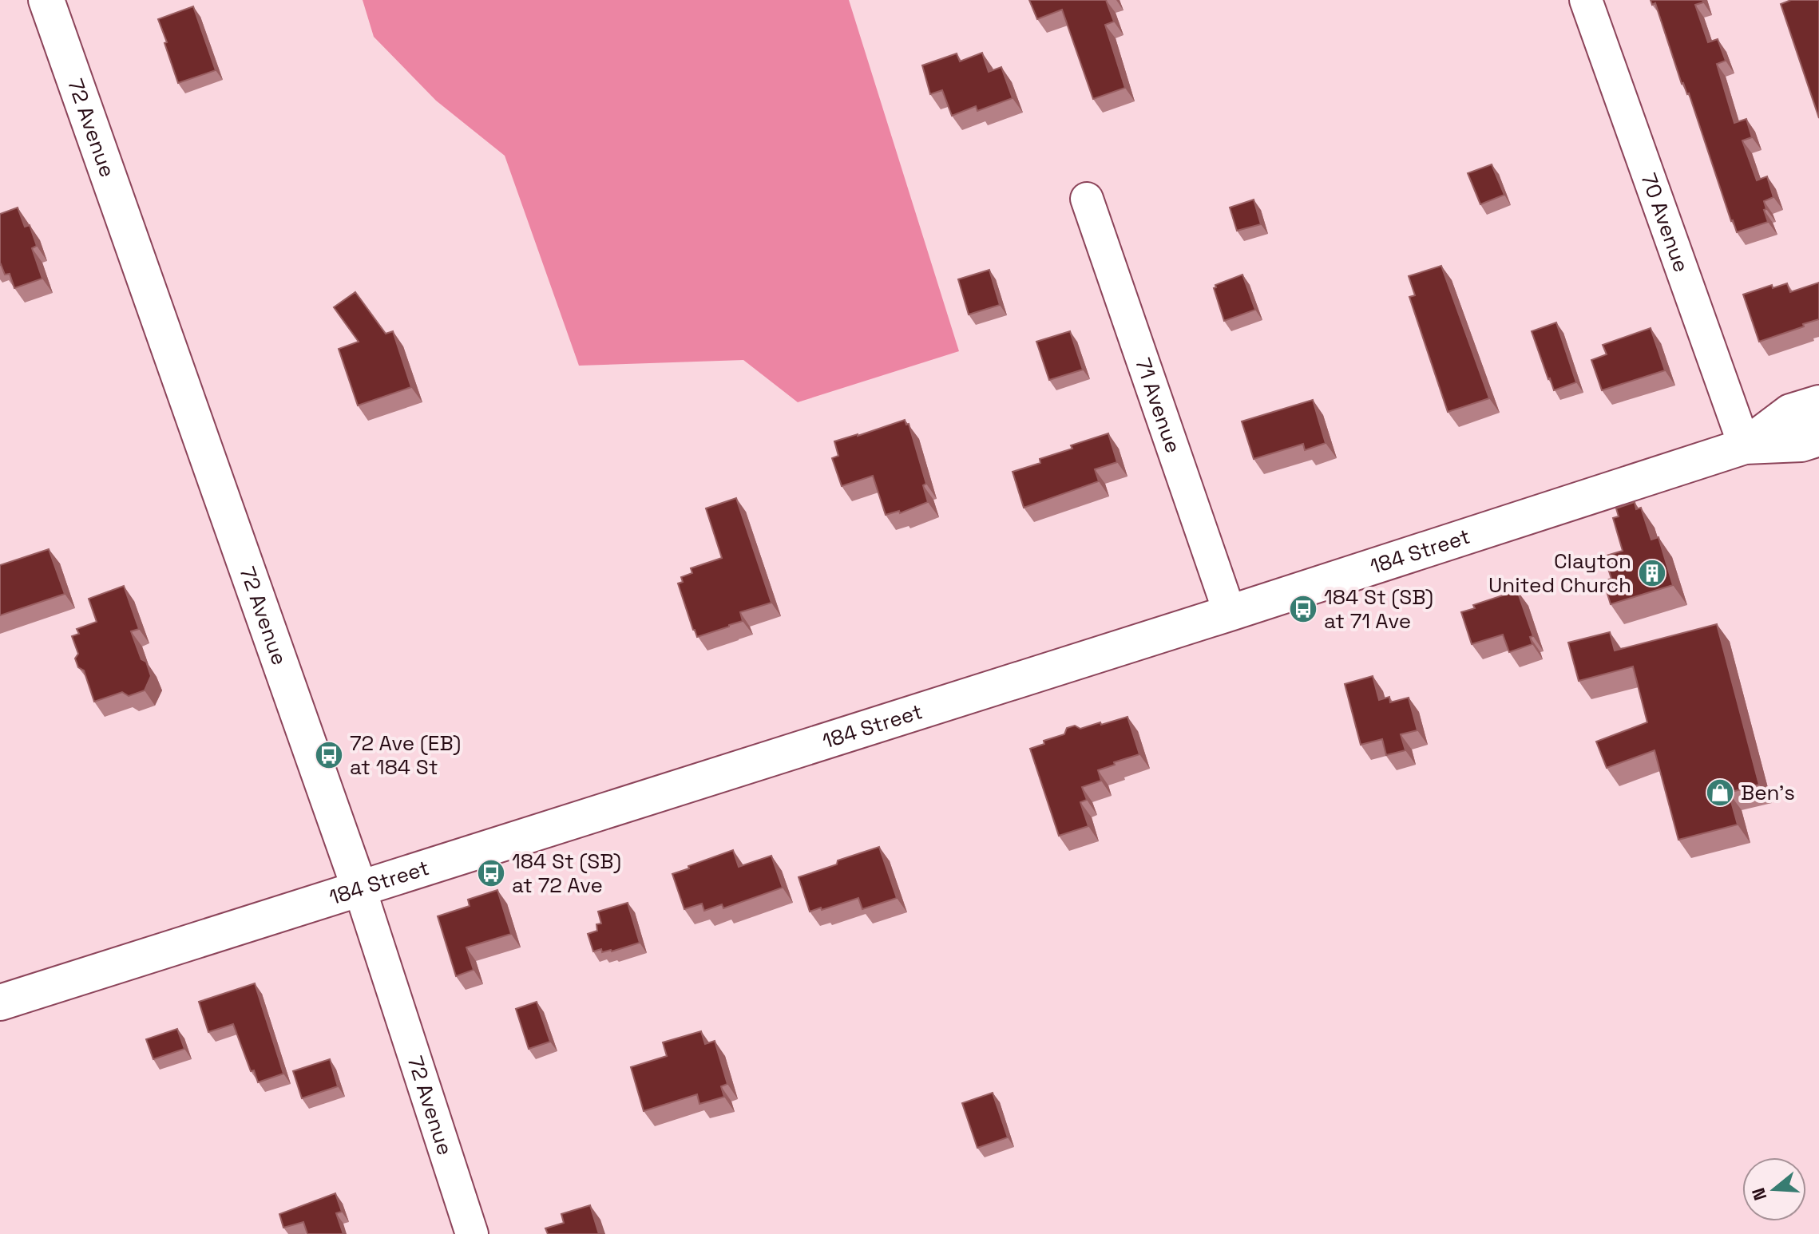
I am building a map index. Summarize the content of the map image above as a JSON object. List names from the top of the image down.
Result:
{
  "streets": {
    "main road": ["72 Avenue", "184 Street"],
    "street": ["70 Avenue", "71 Avenue"]
  },
  "crossings": [
    ["72 Avenue", "184 Street"],
    ["70 Avenue", "184 Street"],
    ["71 Avenue", "184 Street"]
  ],
  "places": {
    "building": ["Clayton United Church"],
    "bus stop": ["184 St (SB) at 71 Ave", "72 Ave (EB) at 184 St", "184 St (SB) at 72 Ave"],
    "shop": ["Ben's"]
  },
  "north": "left"
}
